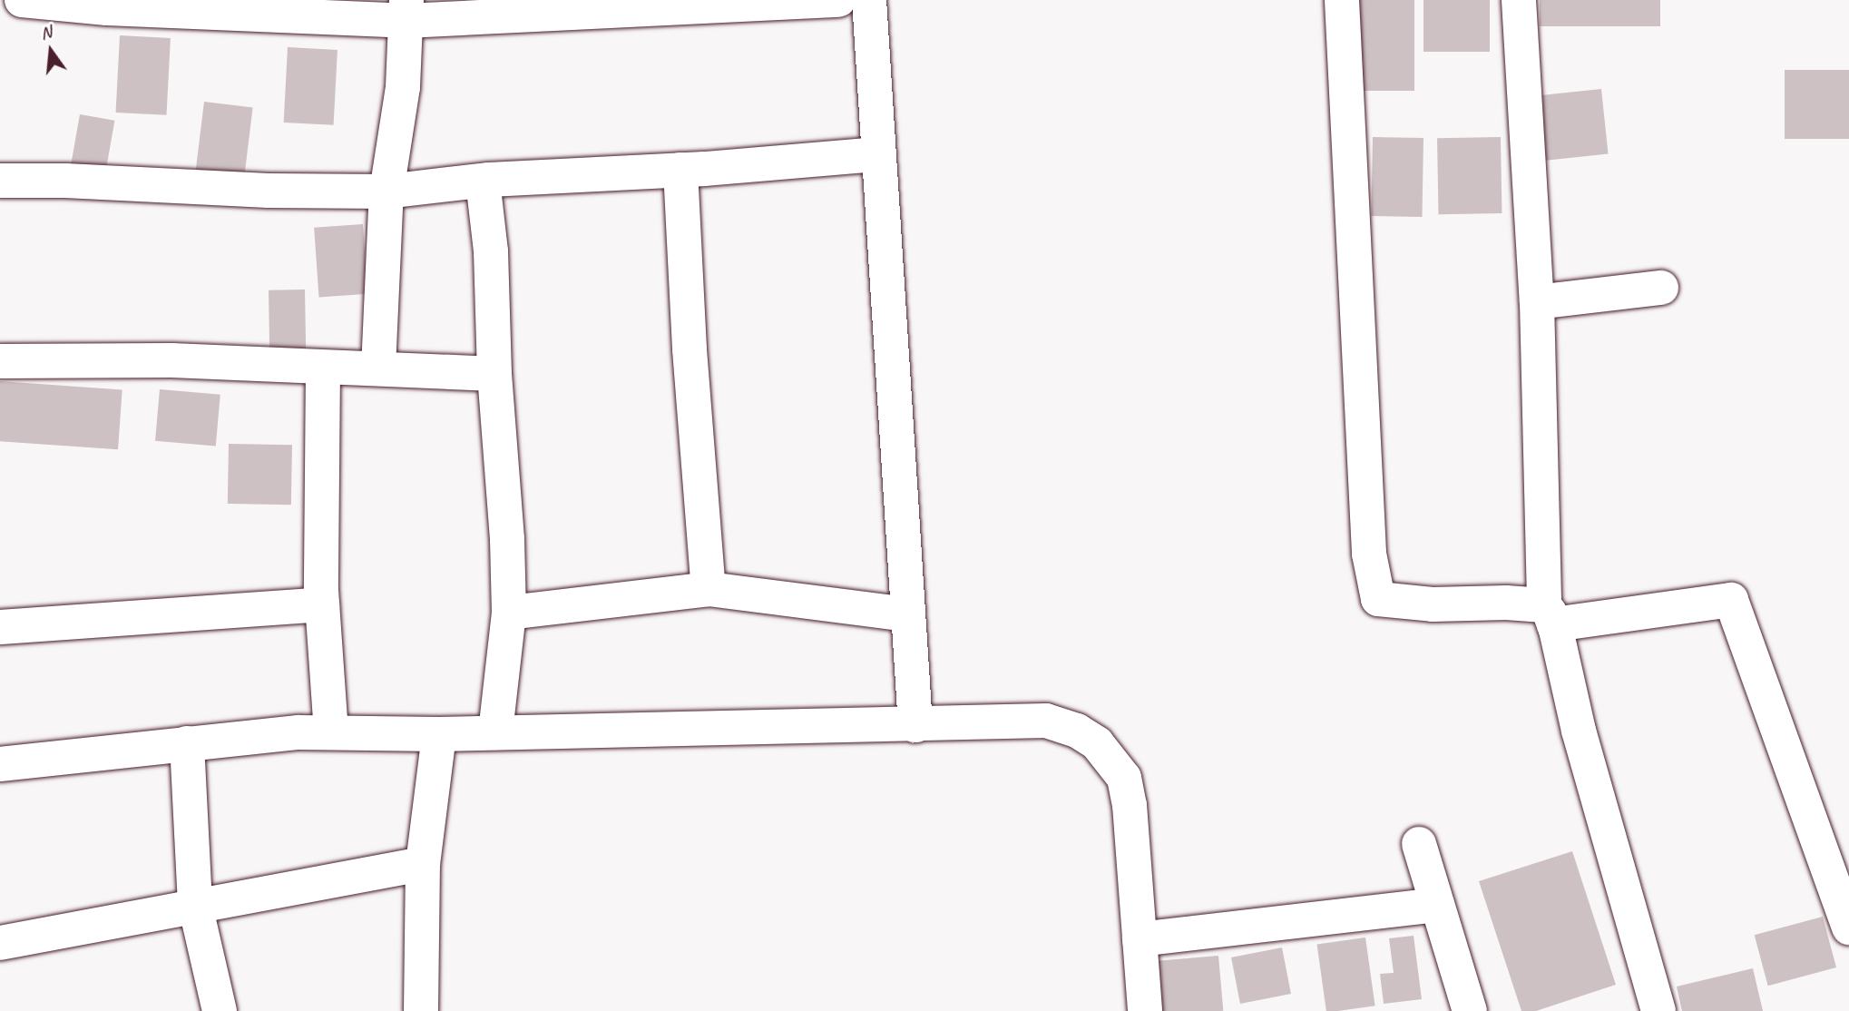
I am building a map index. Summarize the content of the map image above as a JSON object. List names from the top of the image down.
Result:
{
  "north": "top"
}
